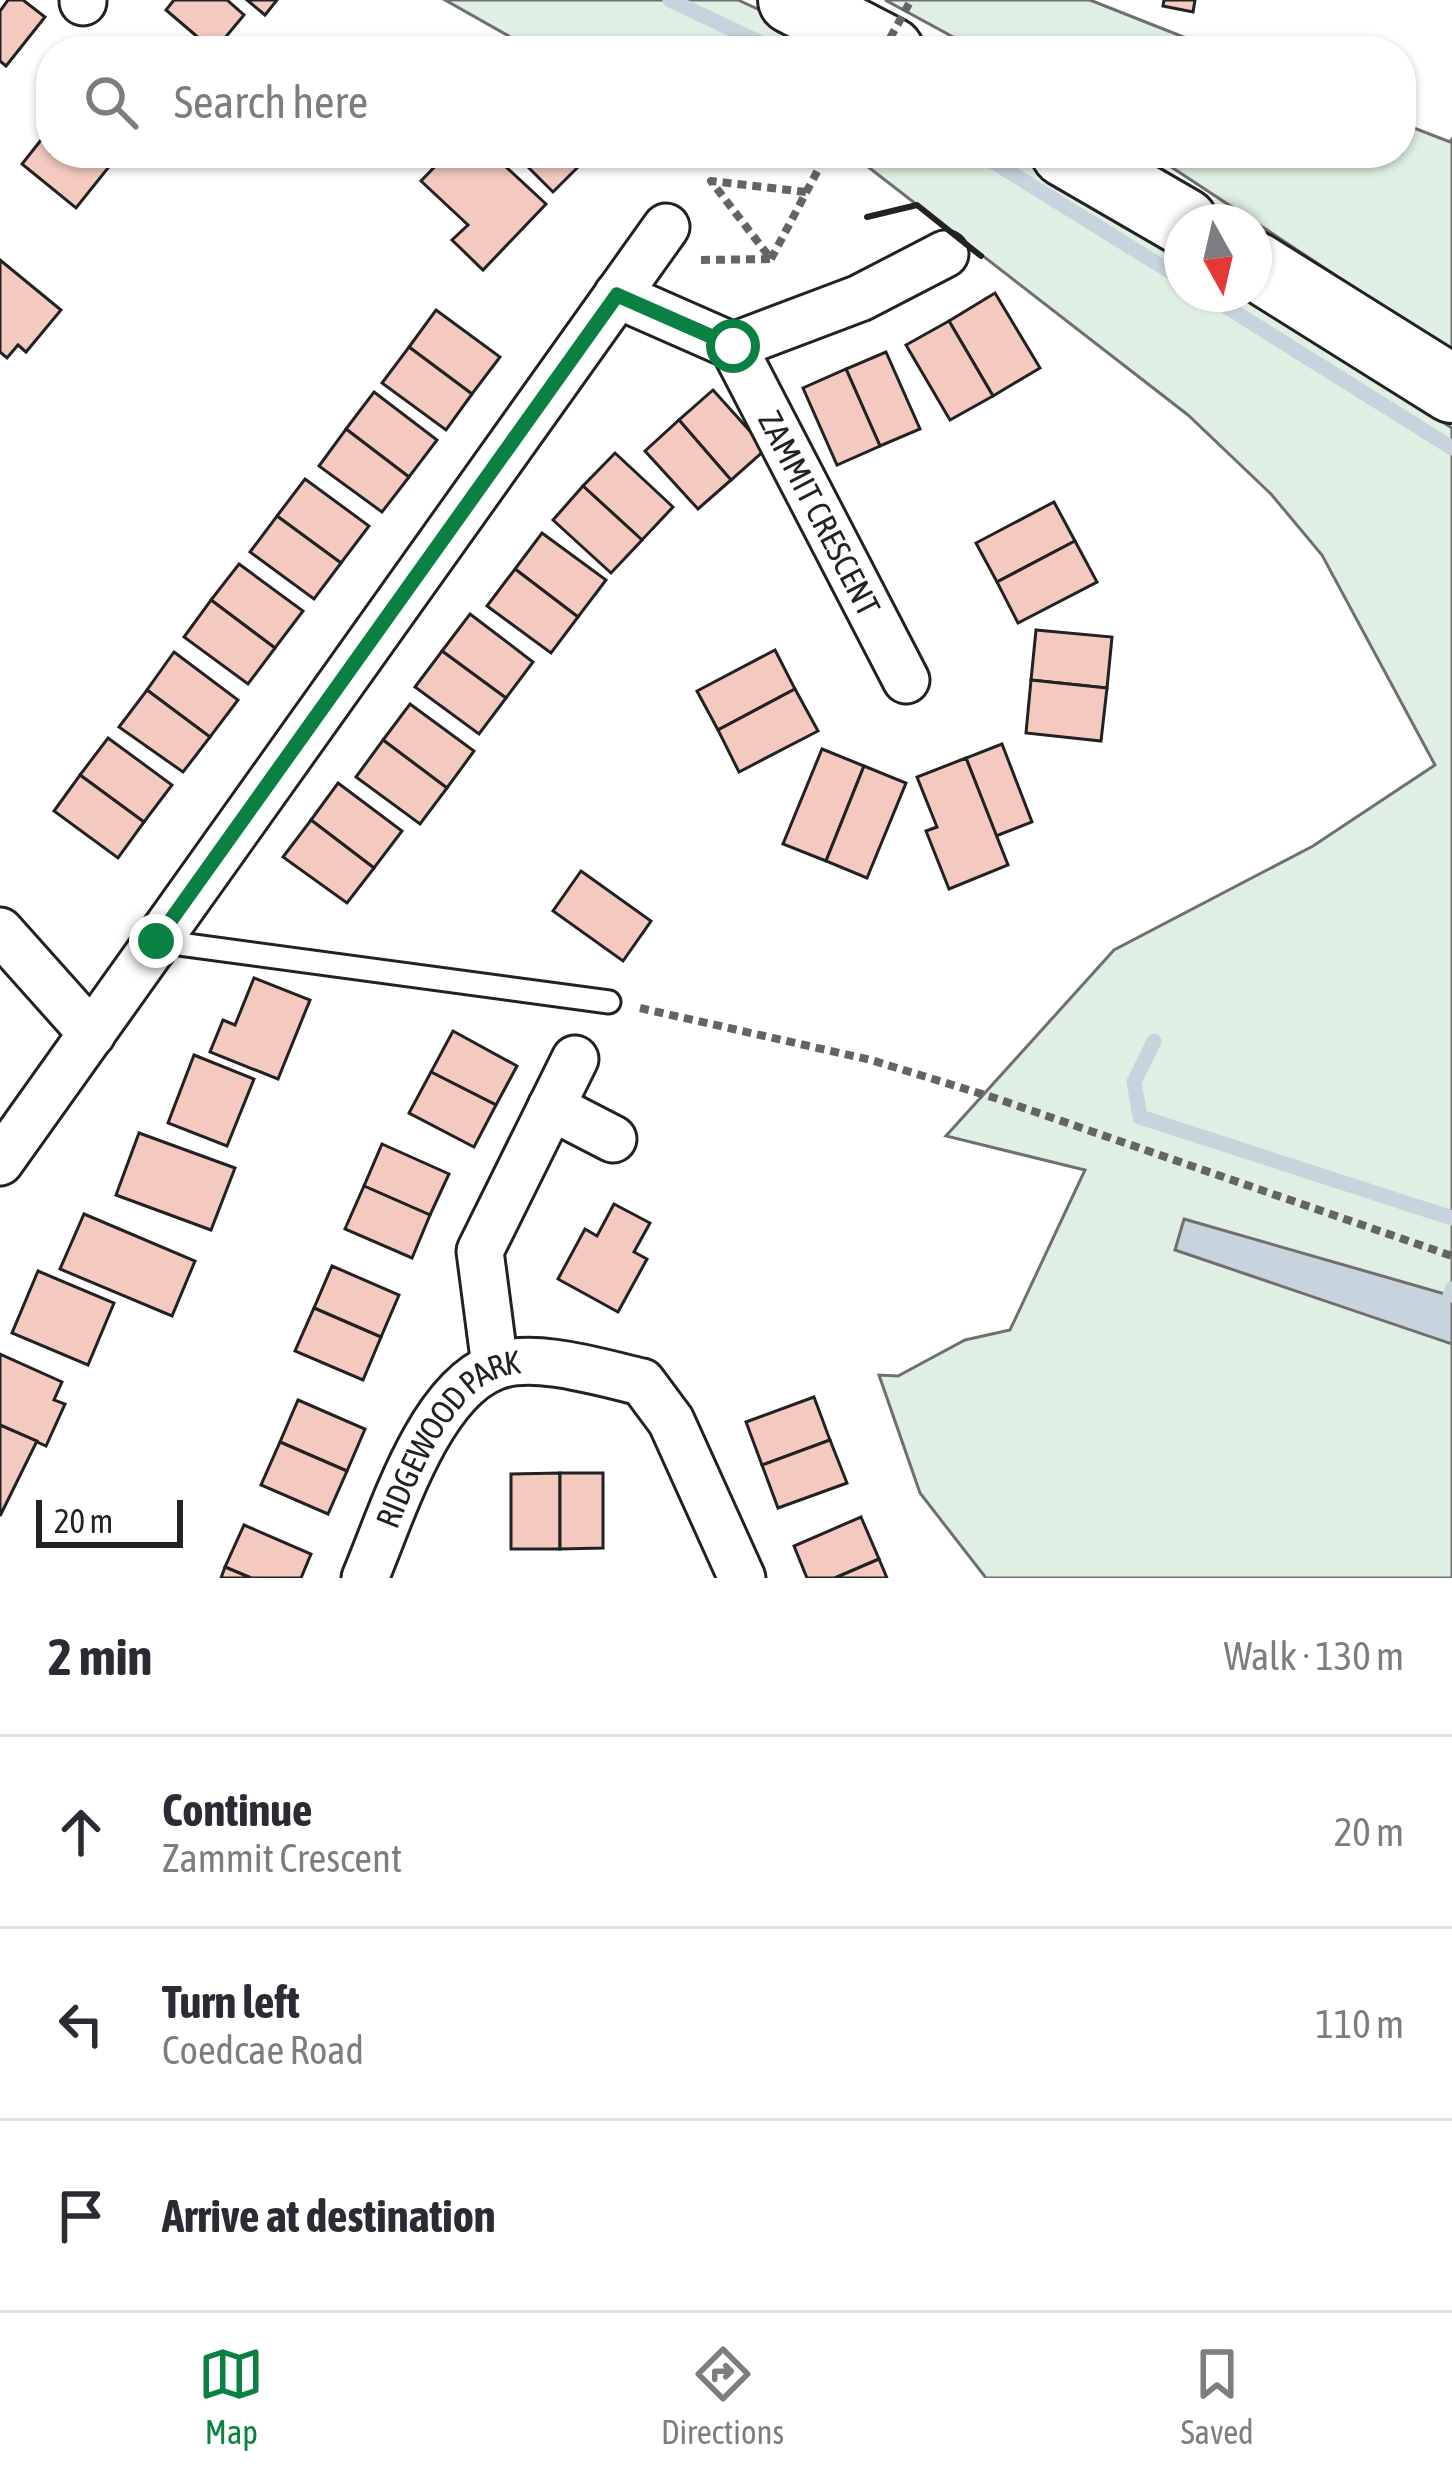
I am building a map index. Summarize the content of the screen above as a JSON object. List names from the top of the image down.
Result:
{
  "streets": {
    "street": ["ZAMMIT CRESCENT", "RIDGEWOOD PARK"]
  },
  "scale_bar": "20 m",
  "north": "bottom",
  "page": {
    "search": "Search here",
    "scale": "20 m",
    "heading": ["2 min", "Walk · 130 m"],
    "list": [
      ["Continue", "Zammit Crescent", "20 m"],
      ["Turn left", "Coedcae Road", "110 m"],
      "Arrive at destination"
    ],
    "nav": ["Map", "Directions", "Saved"]
  }
}
